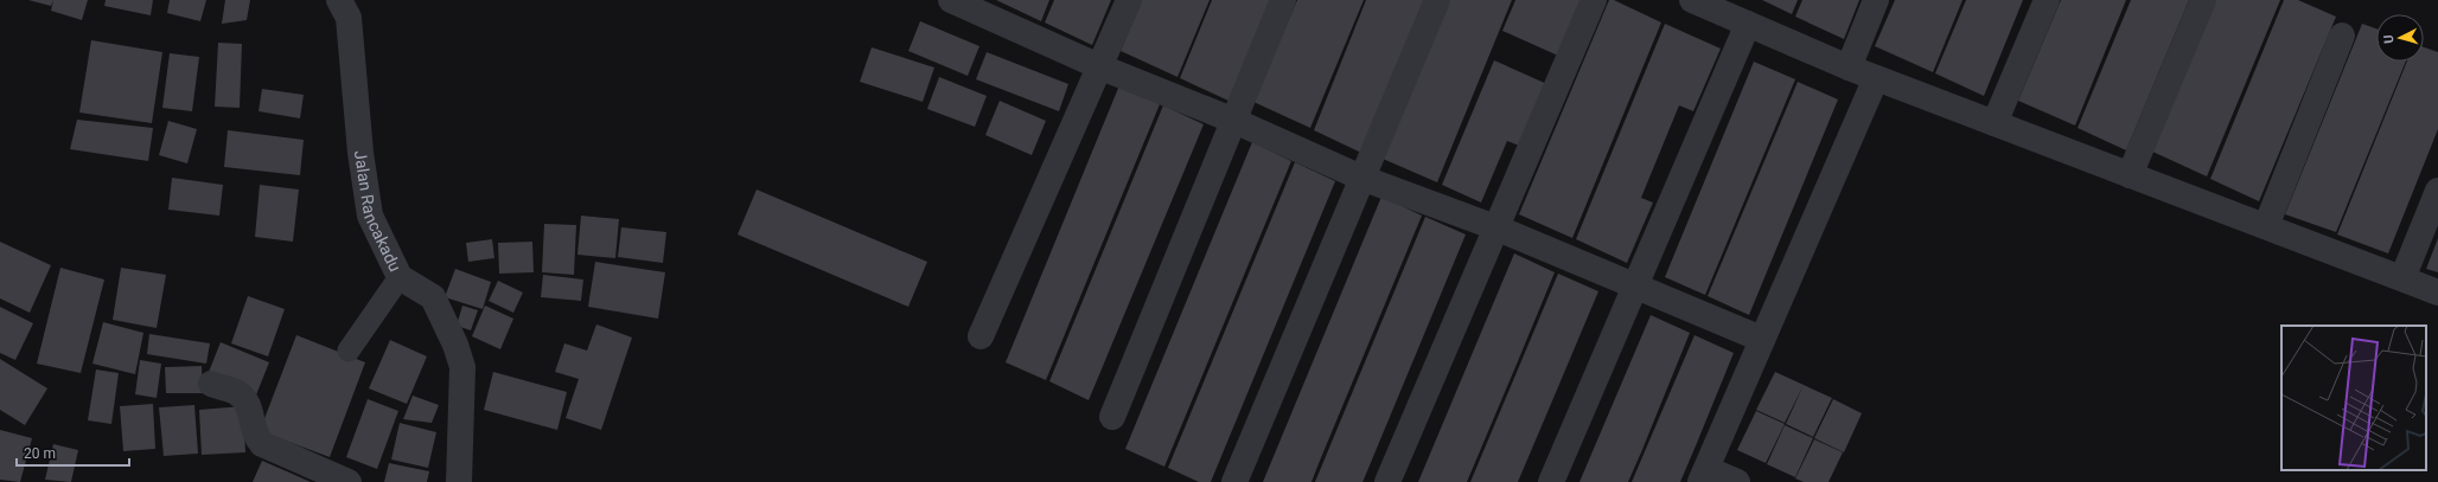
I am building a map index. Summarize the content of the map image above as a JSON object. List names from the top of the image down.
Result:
{
  "streets": {
    "street": ["Jalan Rancakadu"]
  },
  "scale_bar": "20 m",
  "north": "left"
}
